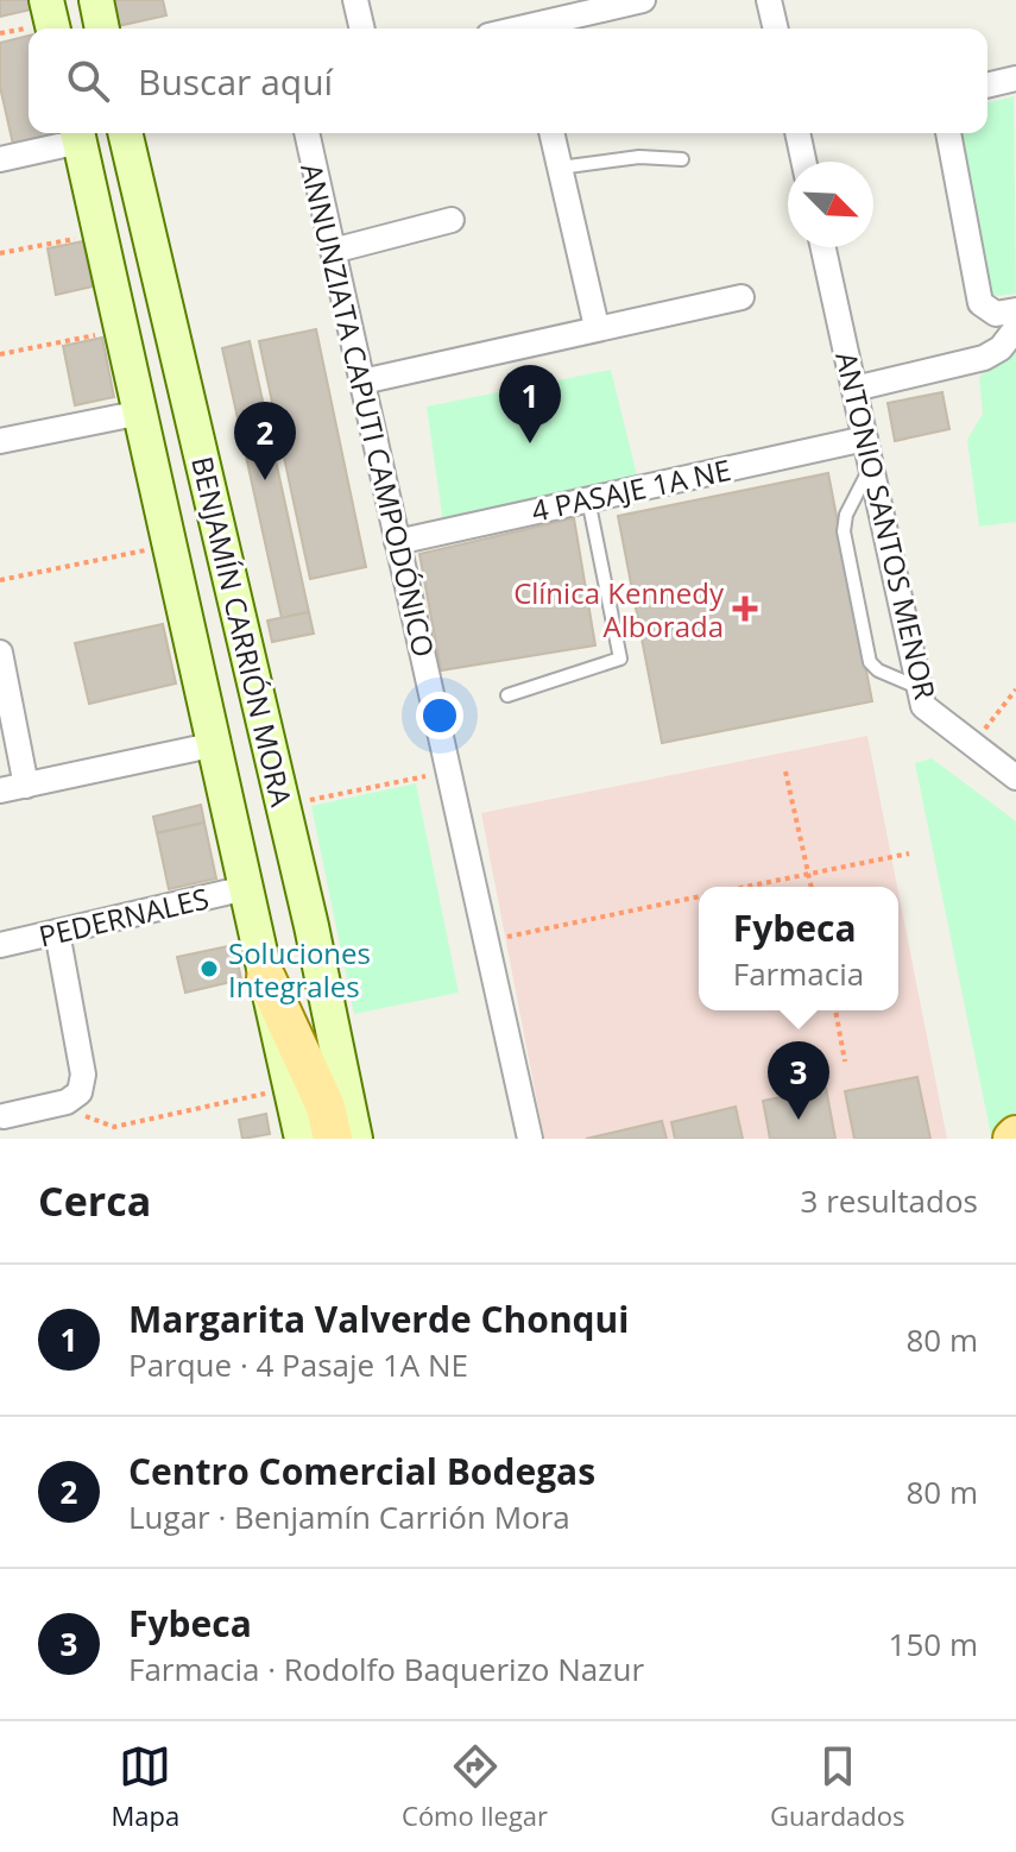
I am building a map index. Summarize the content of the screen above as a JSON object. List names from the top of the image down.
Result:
{
  "streets": {
    "main road": ["BENJAMÍN CARRIÓN MORA"],
    "street": [
      "ANNUNZIATA CAPUTI CAMPODÓNICO",
      "4 PASAJE 1A NE",
      "ANTONIO SANTOS MENOR",
      "PEDERNALES"
    ]
  },
  "crossings": [
    ["ANNUNZIATA CAPUTI CAMPODÓNICO", "4 PASAJE 1A NE"],
    ["4 PASAJE 1A NE", "ANTONIO SANTOS MENOR"],
    ["BENJAMÍN CARRIÓN MORA", "PEDERNALES"]
  ],
  "places": {
    "health": ["Clínica Kennedy Alborada"],
    "other": ["Soluciones Integrales"]
  },
  "north": "bottom right",
  "page": {
    "search": "Buscar aquí",
    "pins": ["1", "2", "3"],
    "popup": ["Fybeca", "Farmacia"],
    "heading": ["Cerca", "3 resultados"],
    "list": [
      {
        "mark": "1",
        "name": "Margarita Valverde Chonqui",
        "note": "Parque · 4 Pasaje 1A NE",
        "value": "80 m"
      },
      {
        "mark": "2",
        "name": "Centro Comercial Bodegas",
        "note": "Lugar · Benjamín Carrión Mora",
        "value": "80 m"
      },
      {
        "mark": "3",
        "name": "Fybeca",
        "note": "Farmacia · Rodolfo Baquerizo Nazur",
        "value": "150 m"
      }
    ],
    "nav": ["Mapa", "Cómo llegar", "Guardados"]
  }
}
